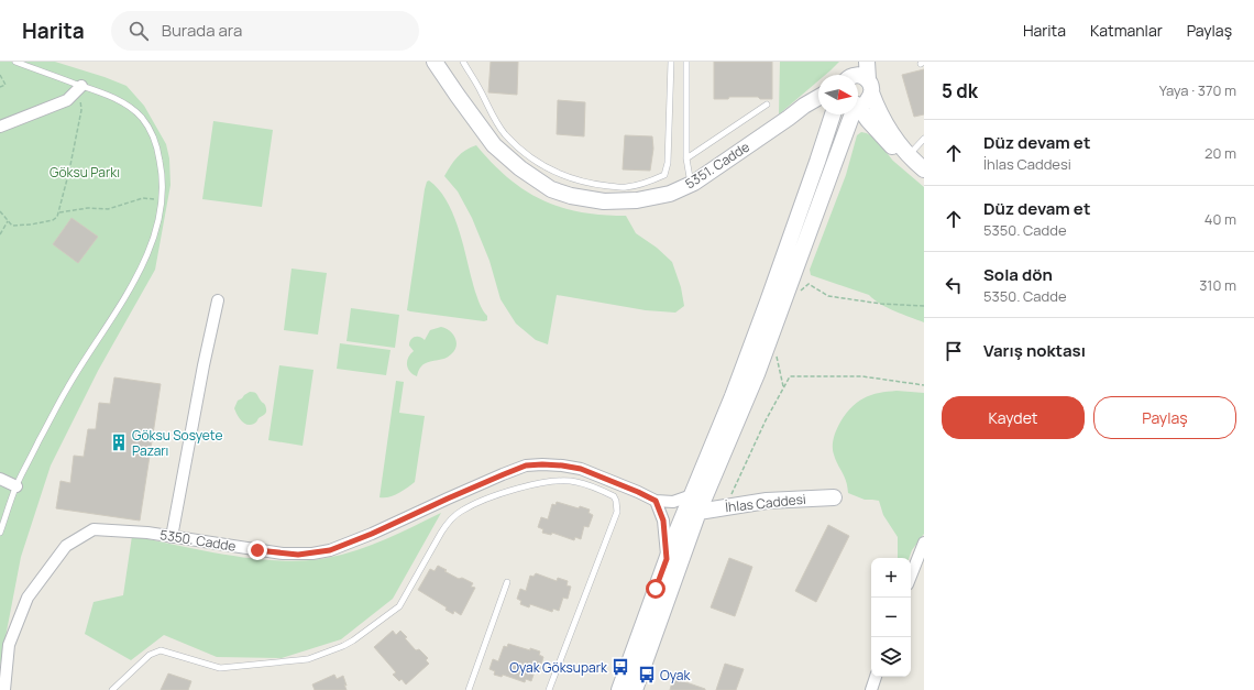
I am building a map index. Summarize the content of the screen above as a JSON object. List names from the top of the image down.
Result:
{
  "streets": {
    "main road": ["5351. Cadde", "İhlas Caddesi"],
    "street": ["5350. Cadde"]
  },
  "crossings": [
    ["İhlas Caddesi", "5350. Cadde"]
  ],
  "parks": ["Göksu Parkı"],
  "places": {
    "building": ["Göksu Sosyete Pazarı"],
    "bus stop": ["Oyak Göksupark", "Oyak"]
  },
  "north": "right",
  "page": {
    "header": "Harita",
    "search": "Burada ara",
    "nav": ["Harita", "Katmanlar", "Paylaş"],
    "heading": ["5 dk", "Yaya · 370 m"],
    "list": [
      ["Düz devam et", "İhlas Caddesi", "20 m"],
      ["Düz devam et", "5350. Cadde", "40 m"],
      ["Sola dön", "5350. Cadde", "310 m"],
      "Varış noktası"
    ],
    "buttons": ["Kaydet", "Paylaş"],
    "map_buttons": ["+", "−"]
  }
}
